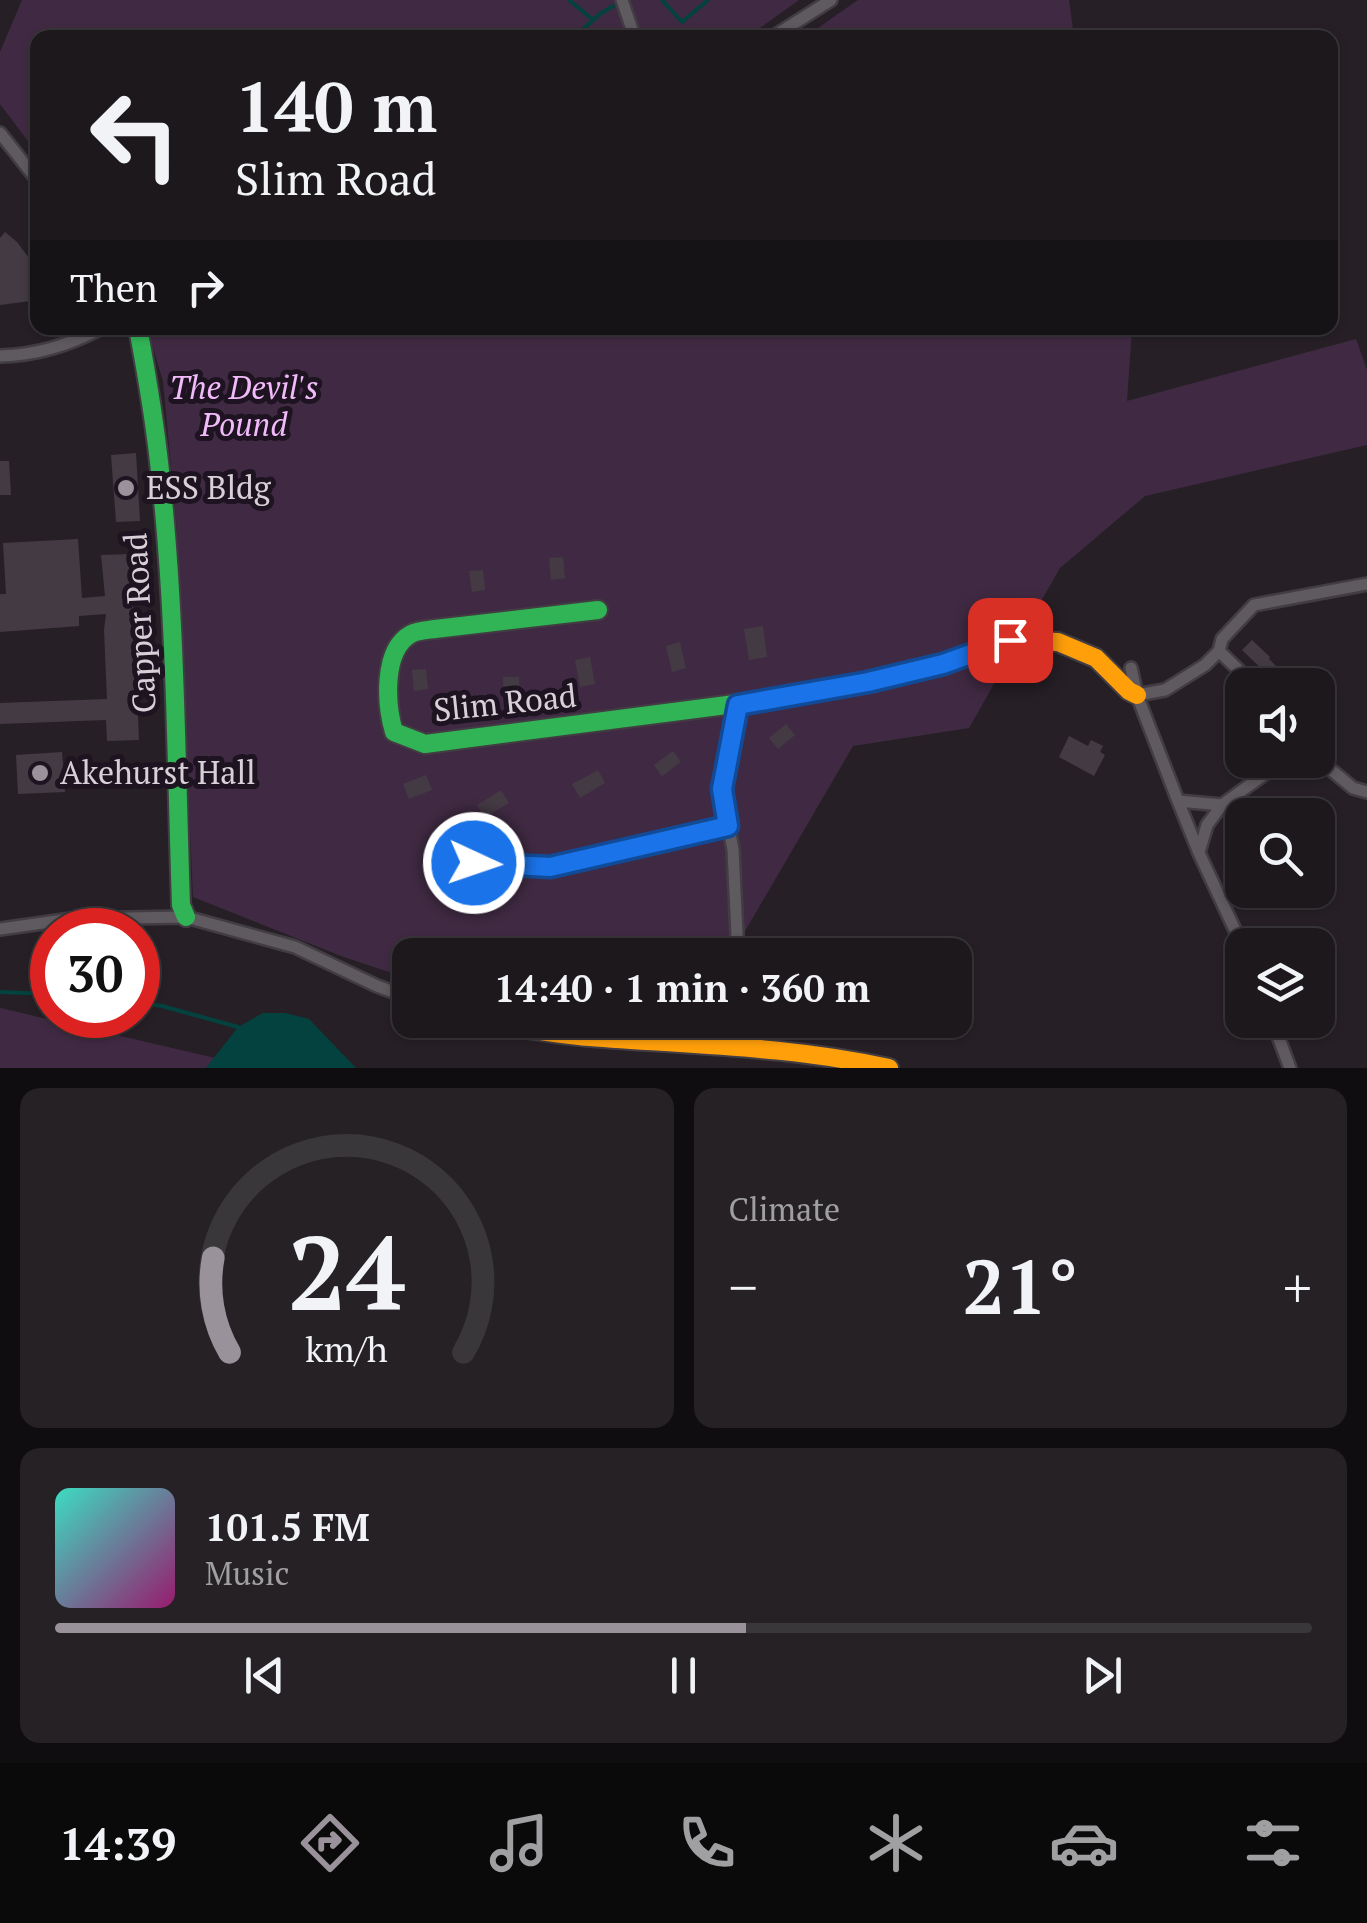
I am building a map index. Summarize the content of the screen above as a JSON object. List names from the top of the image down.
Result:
{
  "streets": {
    "street": ["Capper Road", "Slim Road"]
  },
  "parks": ["The Devil's Pound"],
  "places": ["ESS Bldg", "Akehurst Hall"],
  "page": {
    "turn": ["140 m", "Slim Road"],
    "then": "Then",
    "limit": "30",
    "trip": "14:40 · 1 min · 360 m",
    "tile": "Climate",
    "heat": ["−", "21°", "+"],
    "song": ["101.5 FM", "Music"],
    "tabs": "14:39",
    "gauge": ["24", "km/h"]
  }
}
